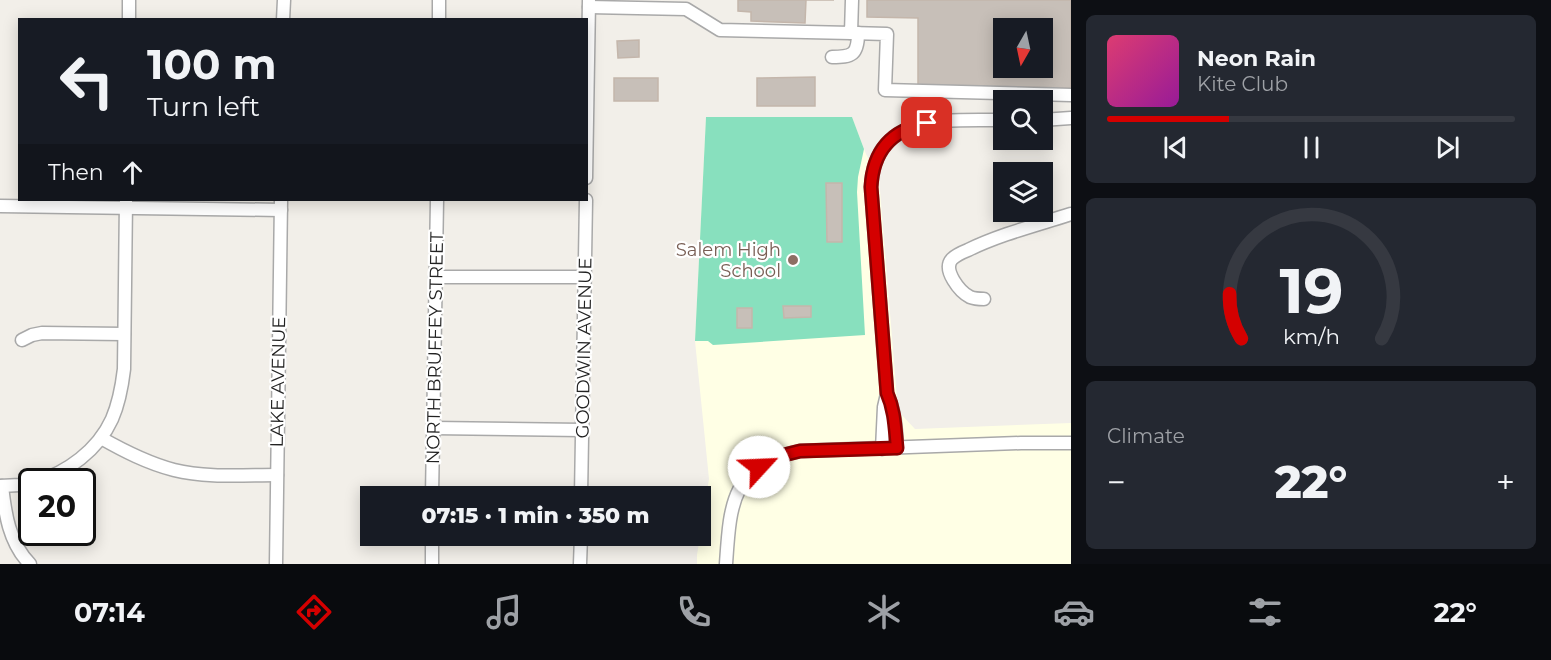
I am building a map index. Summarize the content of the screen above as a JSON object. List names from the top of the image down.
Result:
{
  "streets": {
    "street": ["NORTH BRUFFEY STREET", "GOODWIN AVENUE", "LAKE AVENUE"]
  },
  "places": ["Salem High School"],
  "north": "bottom",
  "page": {
    "turn": ["100 m", "Turn left"],
    "song": ["Neon Rain", "Kite Club"],
    "then": "Then",
    "tile": "Climate",
    "heat": ["−", "22°", "+"],
    "limit": "20",
    "trip": "07:15 · 1 min · 350 m",
    "tabs": ["07:14", "22°"],
    "gauge": ["19", "km/h"]
  }
}
